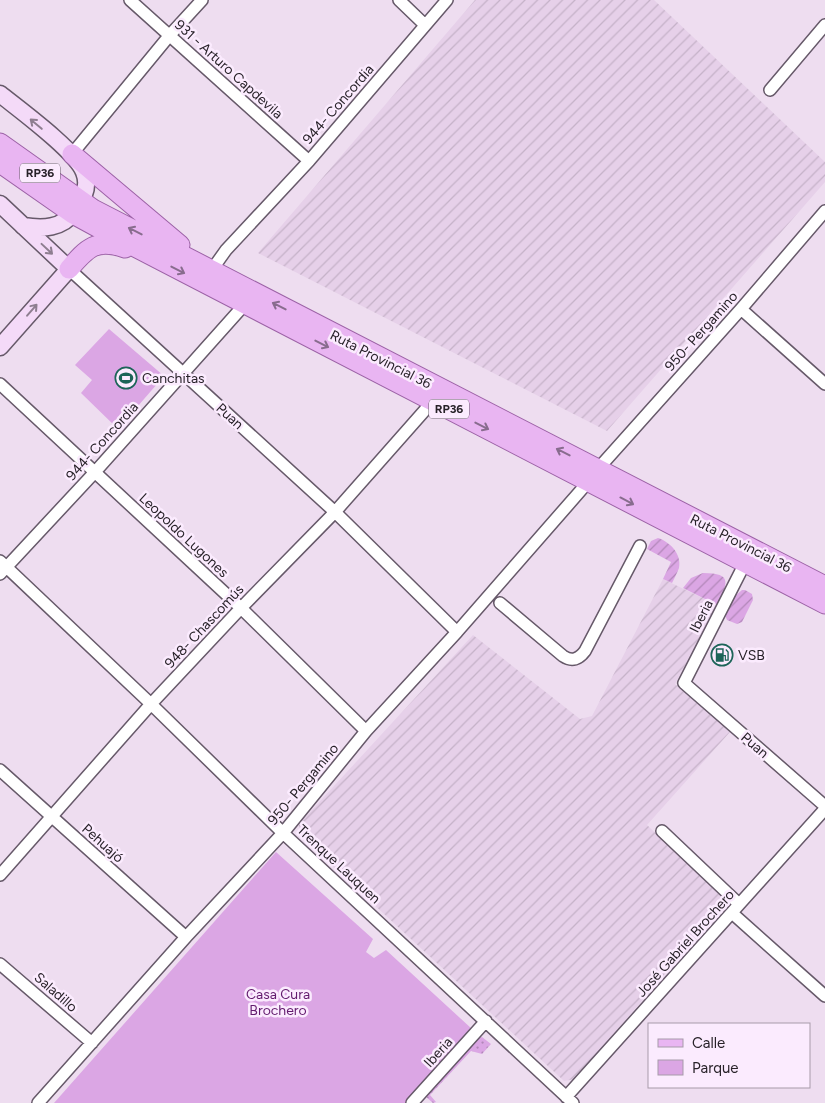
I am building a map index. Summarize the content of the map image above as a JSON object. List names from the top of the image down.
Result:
{
  "streets": {
    "main road": ["RP36", "Ruta Provincial 36", "Puan"],
    "street": [
      "931 - Arturo Capdevila",
      "944- Concordia",
      "950- Pergamino",
      "Leopoldo Lugones",
      "Iberia",
      "948- Chascomús",
      "Pehuajó",
      "Trenque Lauquen",
      "José Gabriel Brochero",
      "Saladillo"
    ]
  },
  "crossings": [
    ["931 - Arturo Capdevila", "944- Concordia"],
    ["944- Concordia", "Ruta Provincial 36"],
    ["944- Concordia", "Puan"],
    ["944- Concordia", "Leopoldo Lugones"],
    ["944- Concordia", "Trenque Lauquen"],
    ["950- Pergamino", "Ruta Provincial 36"],
    ["950- Pergamino", "Puan"],
    ["950- Pergamino", "Leopoldo Lugones"],
    ["950- Pergamino", "Pehuajó"],
    ["950- Pergamino", "Trenque Lauquen"],
    ["950- Pergamino", "Saladillo"],
    ["Ruta Provincial 36", "Iberia"],
    ["Ruta Provincial 36", "948- Chascomús"],
    ["Puan", "Iberia"],
    ["Puan", "948- Chascomús"],
    ["Puan", "José Gabriel Brochero"],
    ["Leopoldo Lugones", "948- Chascomús"],
    ["Iberia", "Trenque Lauquen"],
    ["948- Chascomús", "Pehuajó"],
    ["948- Chascomús", "Trenque Lauquen"],
    ["Trenque Lauquen", "José Gabriel Brochero"]
  ],
  "parks": ["Casa Cura Brochero"],
  "places": {
    "sports": ["Canchitas"],
    "fuel station": ["VSB"]
  },
  "legend": ["Calle", "Parque"]
}
